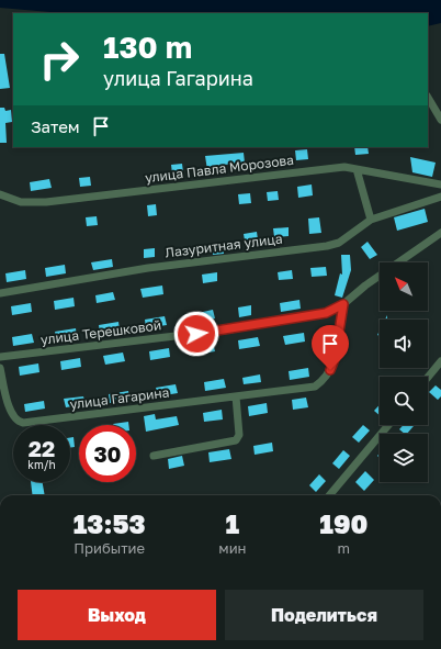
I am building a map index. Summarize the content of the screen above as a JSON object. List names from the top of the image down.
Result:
{
  "streets": {
    "street": [
      "улица Павла Морозова",
      "Лазуритная улица",
      "улица Терешковой",
      "улица Гагарина"
    ]
  },
  "crossings": [
    ["улица Терешковой", "улица Гагарина"]
  ],
  "north": "top left",
  "page": {
    "turn": ["130 m", "улица Гагарина"],
    "then": "Затем",
    "speed": "22 km/h",
    "limit": "30",
    "eta": [
      "13:53",
      "Прибытие",
      "1",
      "мин",
      "190",
      "m"
    ],
    "buttons": ["Выход", "Поделиться"]
  }
}
